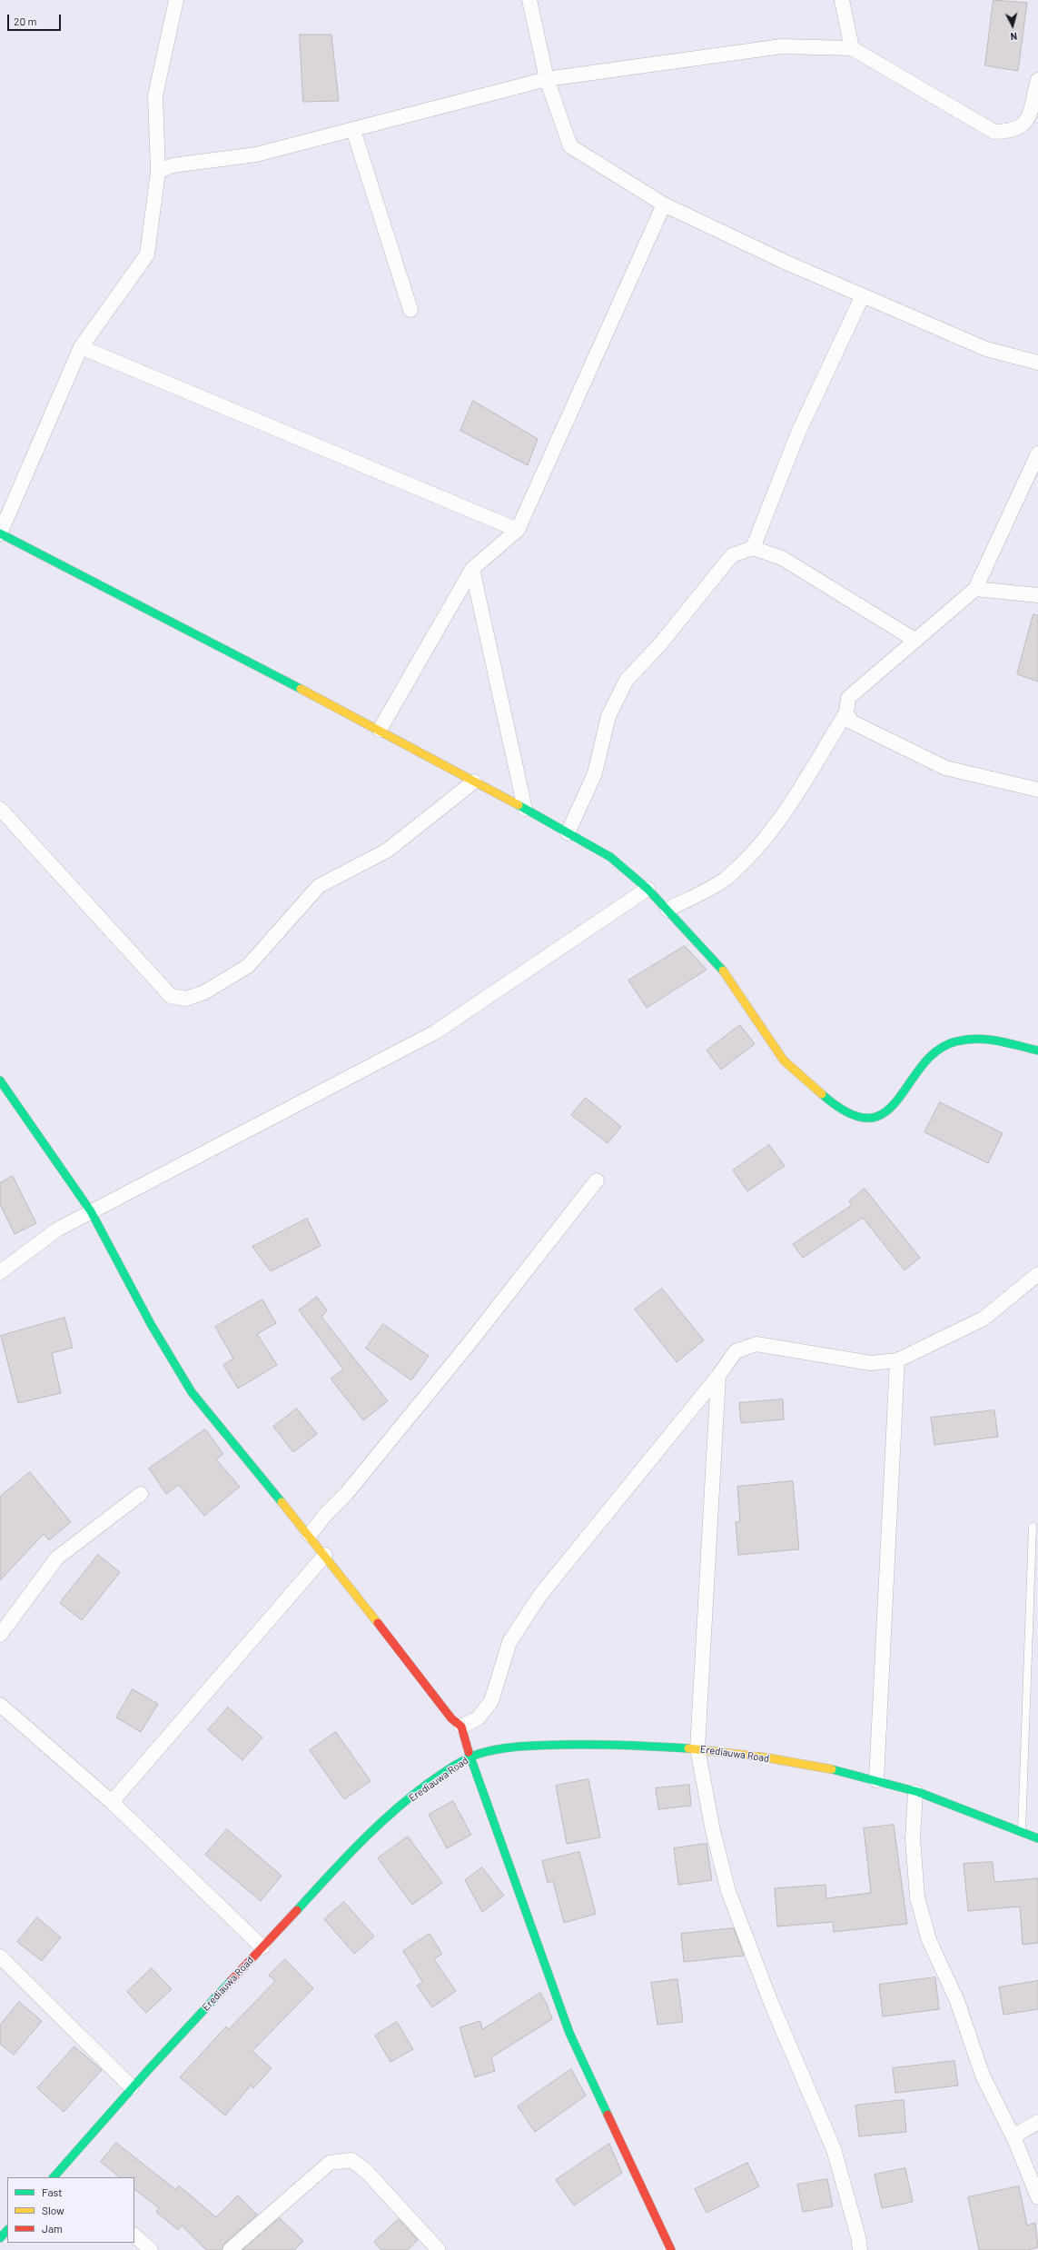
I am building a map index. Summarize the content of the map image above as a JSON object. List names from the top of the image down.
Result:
{
  "streets": {
    "street": ["Erediauwa Road"]
  },
  "legend": ["Fast", "Slow", "Jam"],
  "scale_bar": "20 m",
  "north": "bottom"
}
